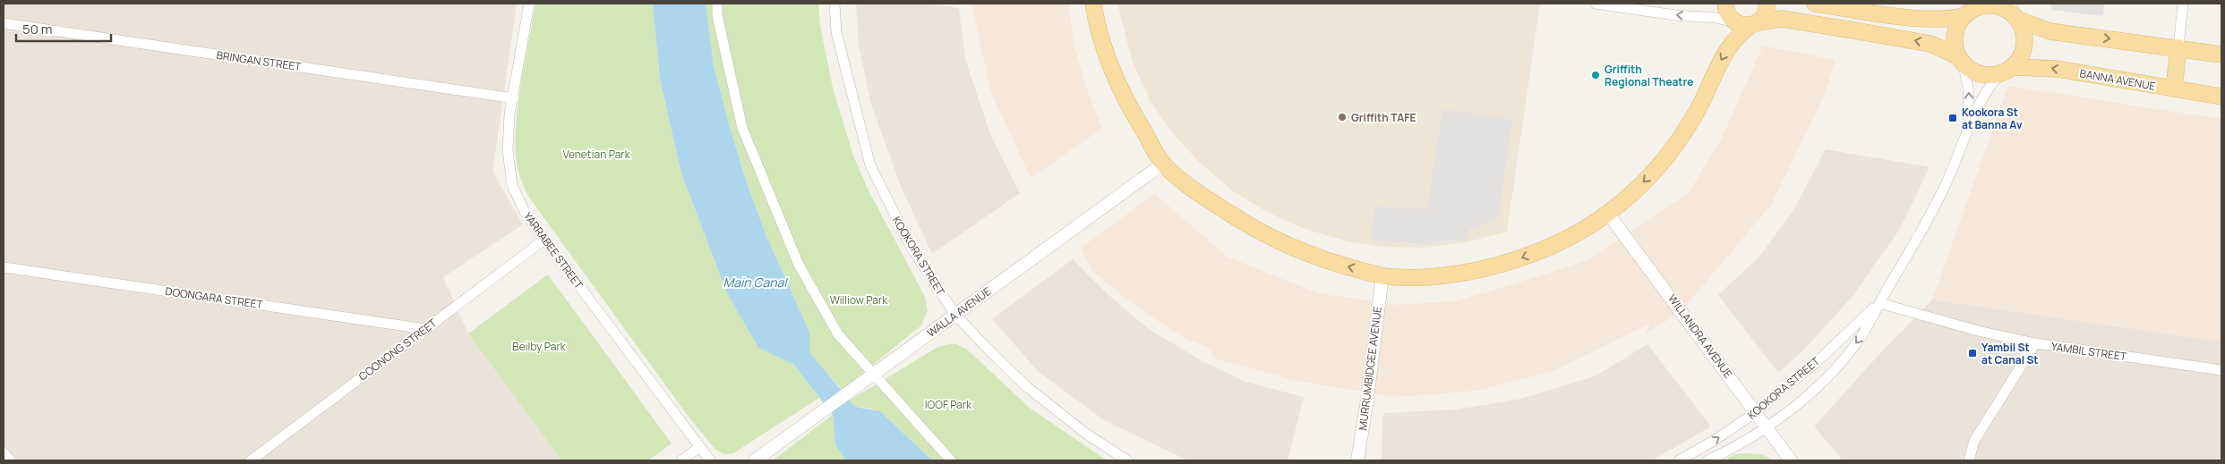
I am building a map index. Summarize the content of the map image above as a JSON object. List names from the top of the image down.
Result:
{
  "streets": {
    "main road": ["BANNA AVENUE"],
    "street": [
      "BRINGAN STREET",
      "YARRABEE STREET",
      "KOOKORA STREET",
      "DOONGARA STREET",
      "WALLA AVENUE",
      "WILLANDRA AVENUE",
      "COONONG STREET",
      "YAMBIL STREET",
      "MURRUMBIDGEE AVENUE"
    ]
  },
  "crossings": [
    ["BRINGAN STREET", "YARRABEE STREET"],
    ["BANNA AVENUE", "KOOKORA STREET"],
    ["YARRABEE STREET", "COONONG STREET"],
    ["KOOKORA STREET", "WALLA AVENUE"],
    ["KOOKORA STREET", "WILLANDRA AVENUE"],
    ["KOOKORA STREET", "YAMBIL STREET"],
    ["DOONGARA STREET", "COONONG STREET"]
  ],
  "water": ["Main Canal"],
  "parks": [
    "Venetian Park",
    "Williow Park",
    "Beilby Park",
    "IOOF Park"
  ],
  "places": {
    "other": ["Griffith Regional Theatre", "Griffith TAFE"],
    "transit": ["Kookora St at Banna Av", "Yambil St at Canal St"]
  },
  "scale_bar": "50 m"
}
